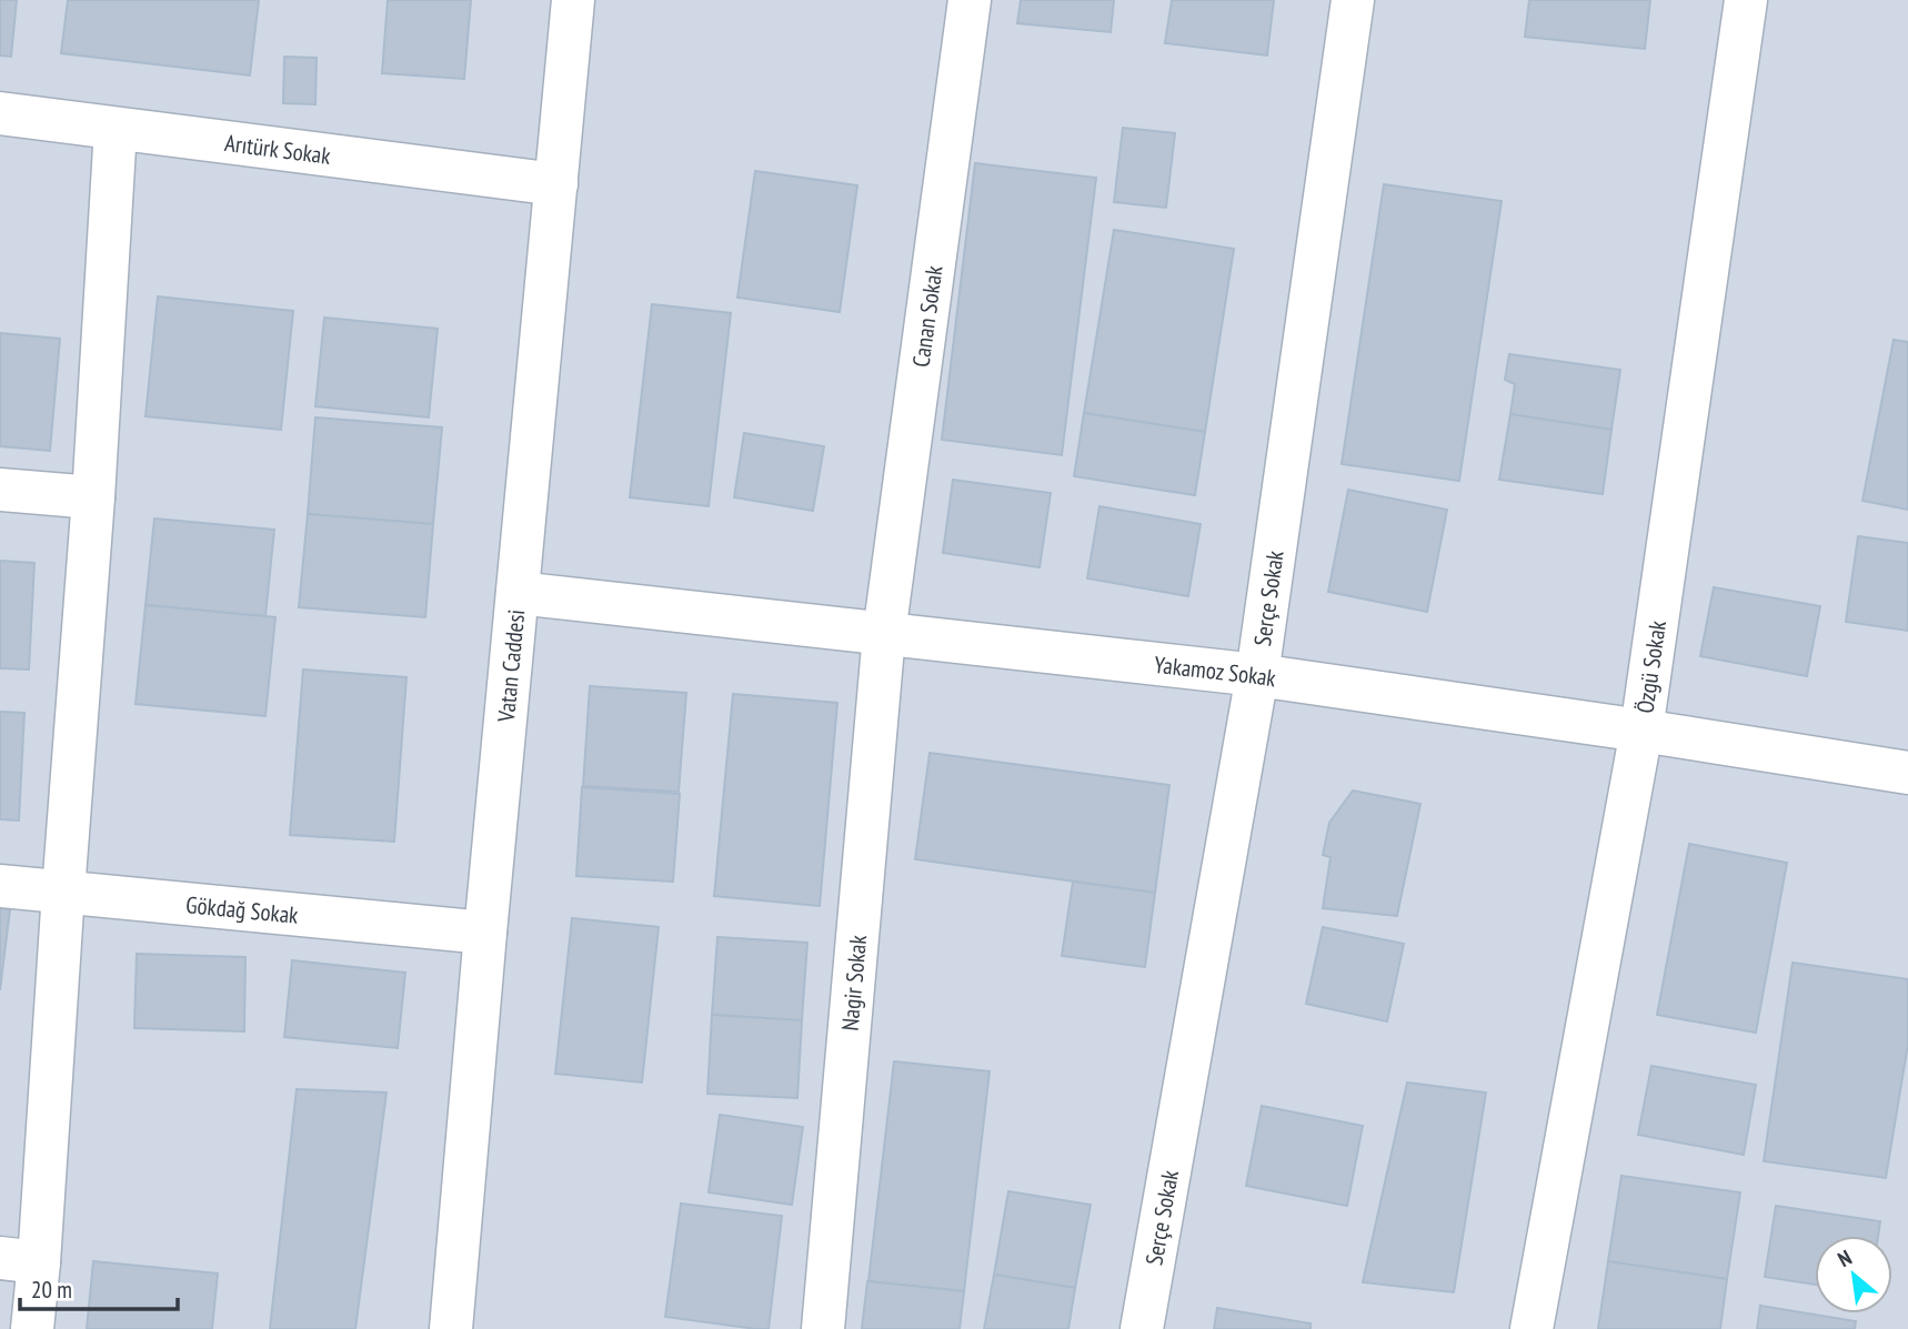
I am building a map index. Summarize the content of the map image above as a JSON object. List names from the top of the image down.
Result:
{
  "streets": {
    "street": [
      "Arıtürk Sokak",
      "Canan Sokak",
      "Serçe Sokak",
      "Vatan Caddesi",
      "Özgü Sokak",
      "Yakamoz Sokak",
      "Gökdağ Sokak",
      "Nagir Sokak"
    ]
  },
  "crossings": [
    ["Arıtürk Sokak", "Vatan Caddesi"],
    ["Canan Sokak", "Yakamoz Sokak"],
    ["Canan Sokak", "Nagir Sokak"],
    ["Serçe Sokak", "Yakamoz Sokak"],
    ["Vatan Caddesi", "Yakamoz Sokak"],
    ["Vatan Caddesi", "Gökdağ Sokak"],
    ["Özgü Sokak", "Yakamoz Sokak"],
    ["Yakamoz Sokak", "Nagir Sokak"]
  ],
  "scale_bar": "20 m",
  "north": "top left"
}
